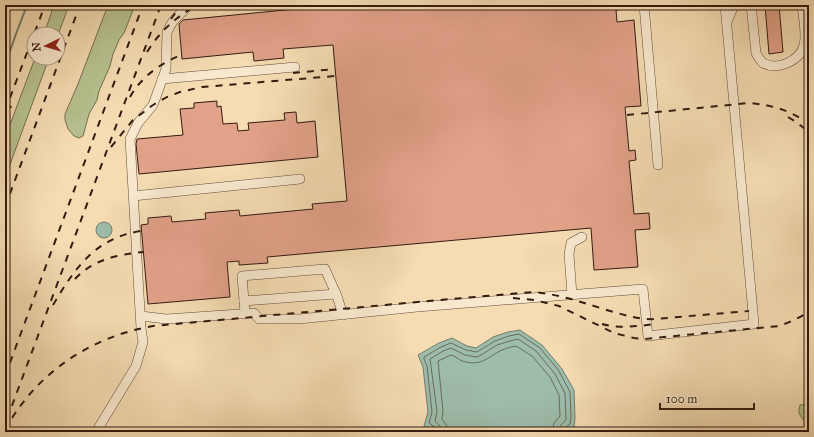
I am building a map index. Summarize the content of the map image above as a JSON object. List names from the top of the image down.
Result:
{
  "scale_bar": "100 m",
  "north": "left"
}
